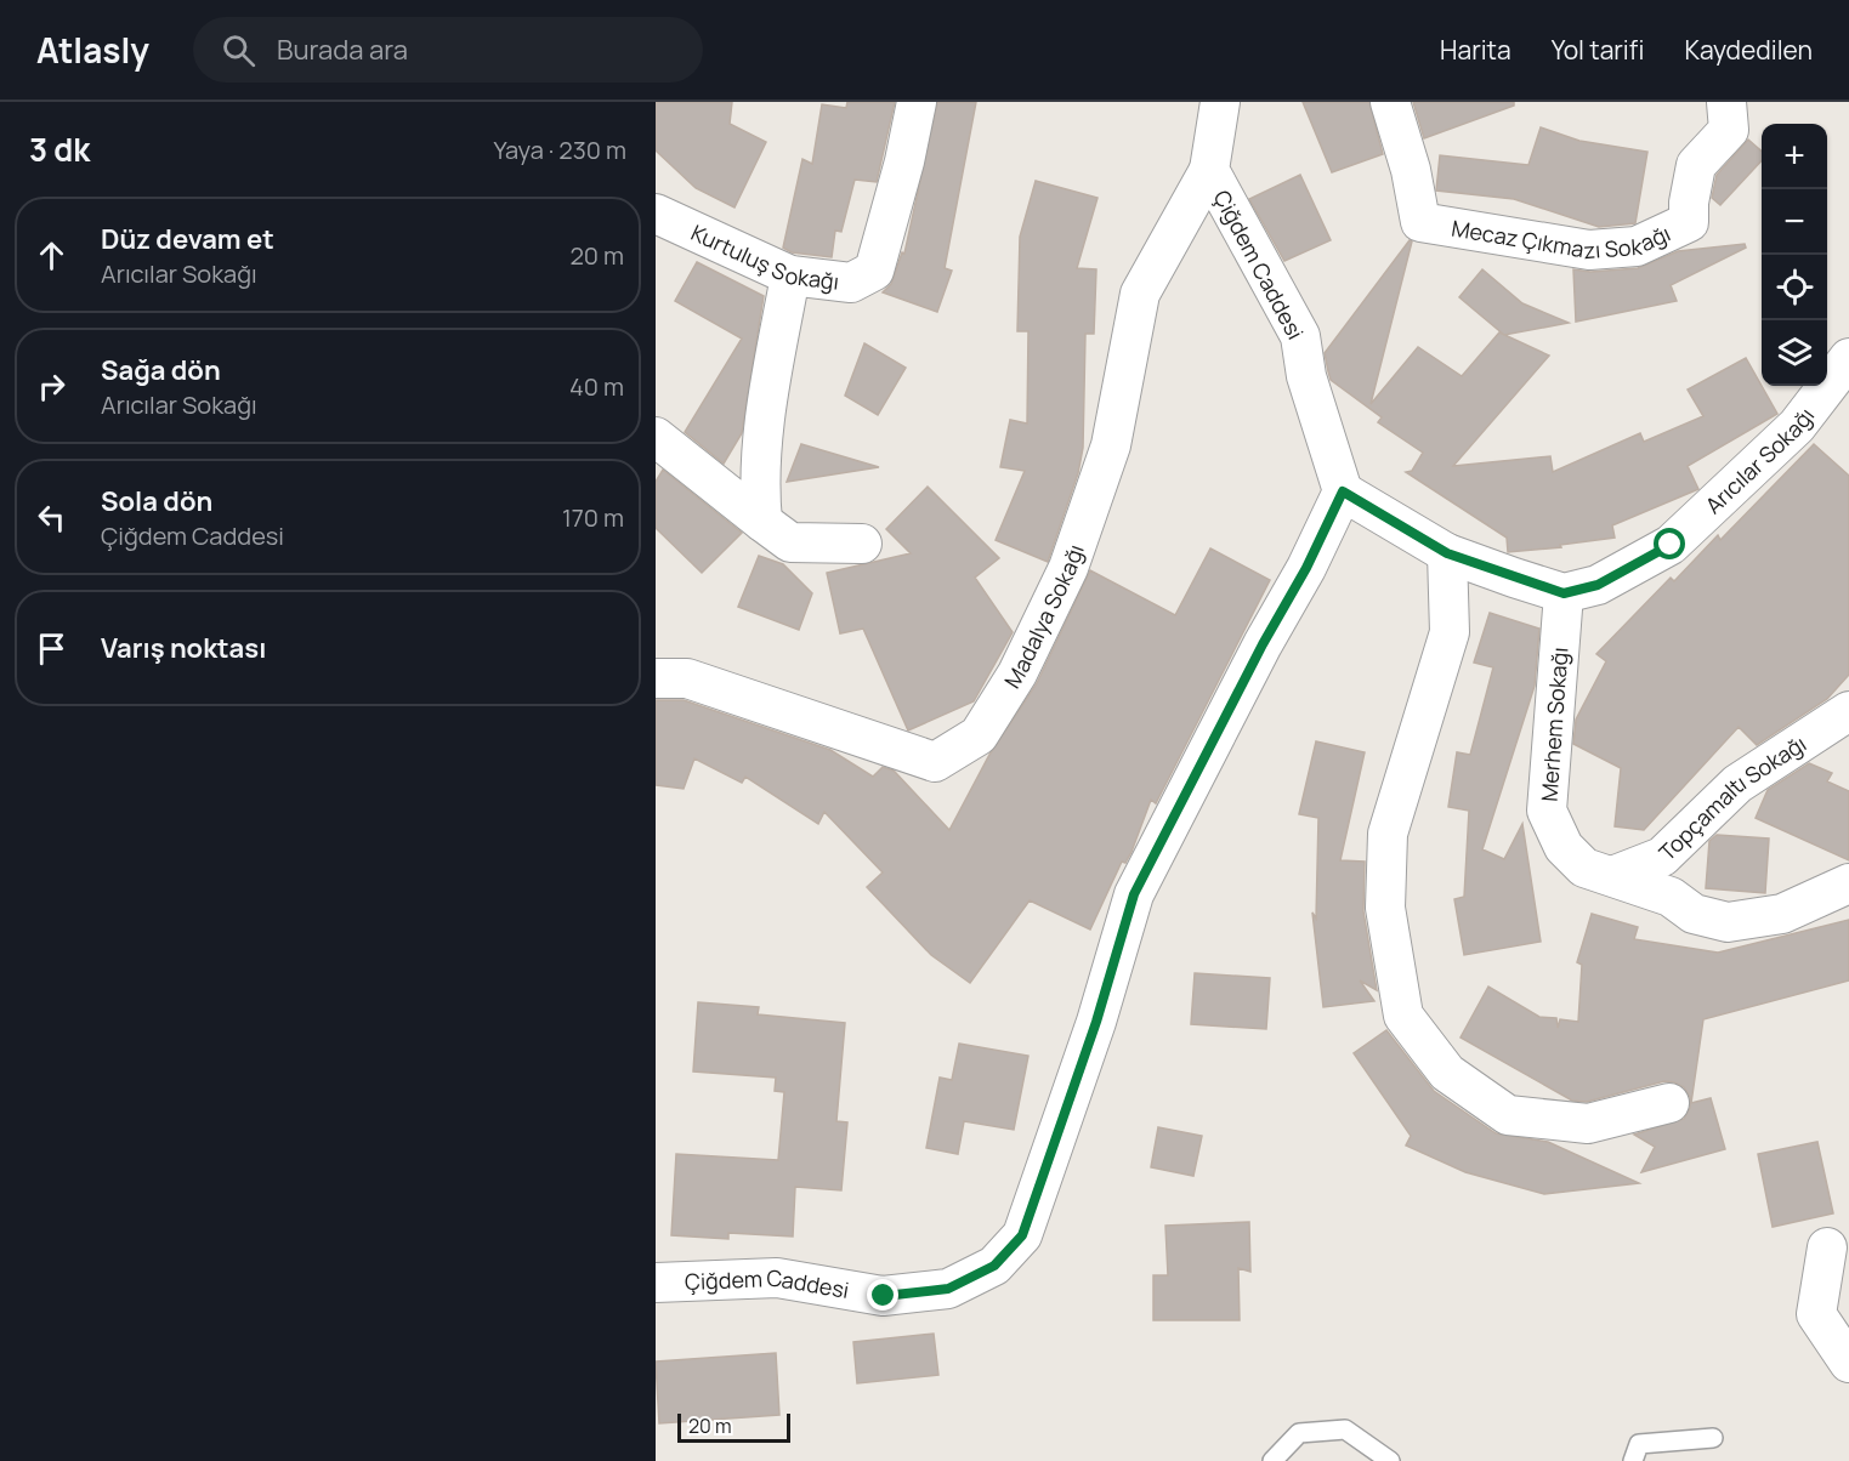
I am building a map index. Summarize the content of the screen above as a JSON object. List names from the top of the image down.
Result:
{
  "streets": {
    "street": [
      "Mecaz Çıkmazı Sokağı",
      "Kurtuluş Sokağı",
      "Çiğdem Caddesi",
      "Arıcılar Sokağı",
      "Madalya Sokağı",
      "Merhem Sokağı",
      "Topçamaltı Sokağı"
    ]
  },
  "crossings": [
    ["Çiğdem Caddesi", "Madalya Sokağı"],
    ["Arıcılar Sokağı", "Merhem Sokağı"],
    ["Merhem Sokağı", "Topçamaltı Sokağı"]
  ],
  "scale_bar": "20 m",
  "page": {
    "header": "Atlasly",
    "search": "Burada ara",
    "nav": ["Harita", "Yol tarifi", "Kaydedilen"],
    "heading": ["3 dk", "Yaya · 230 m"],
    "map_buttons": ["+", "−"],
    "list": [
      ["Düz devam et", "Arıcılar Sokağı", "20 m"],
      ["Sağa dön", "Arıcılar Sokağı", "40 m"],
      ["Sola dön", "Çiğdem Caddesi", "170 m"],
      "Varış noktası"
    ],
    "scale": "20 m"
  }
}
